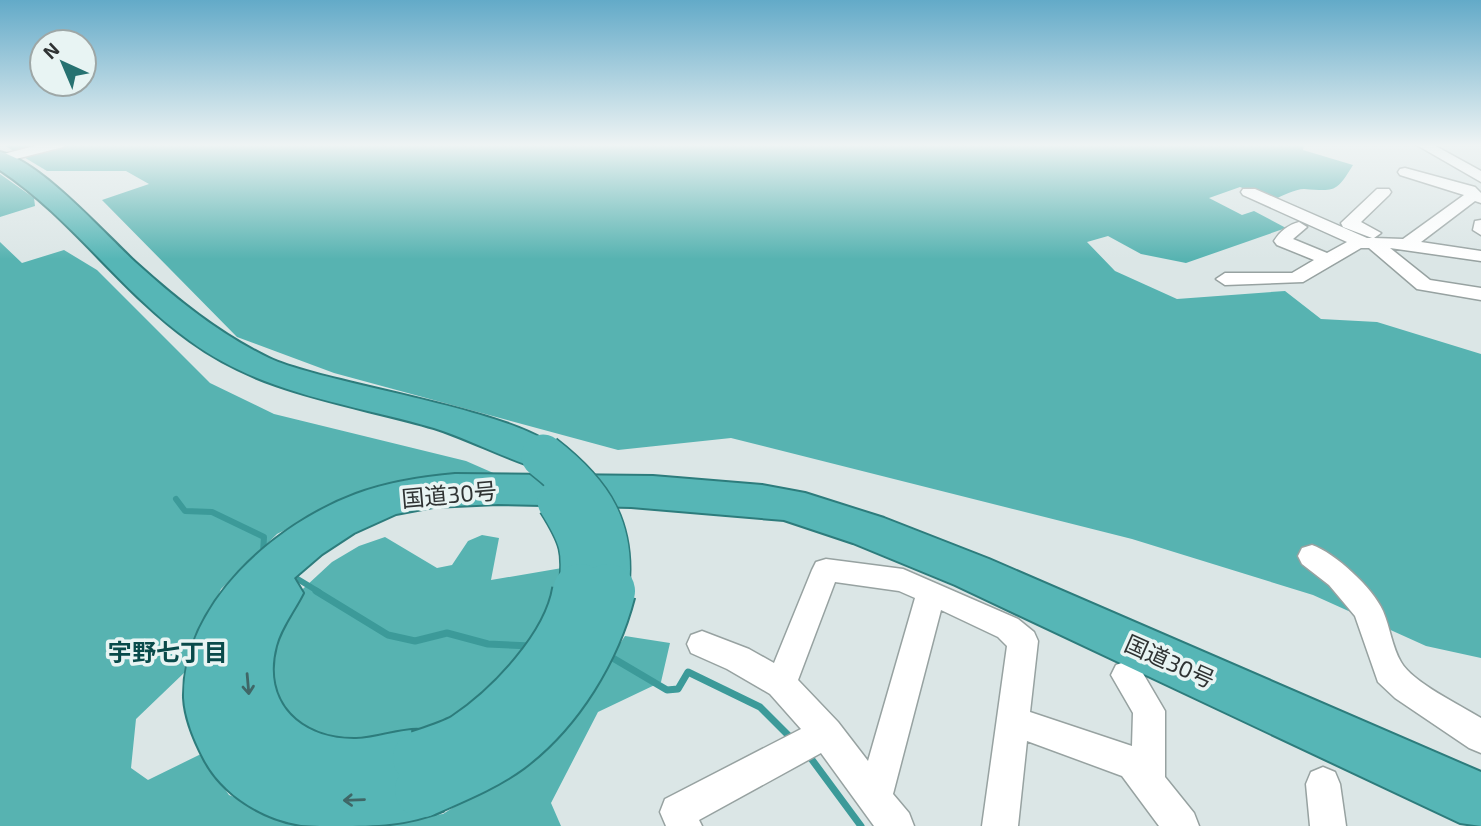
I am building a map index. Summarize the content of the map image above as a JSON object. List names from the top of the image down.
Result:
{
  "streets": {
    "highway": ["国道30号"]
  },
  "districts": ["宇野七丁目"],
  "north": "top left"
}
